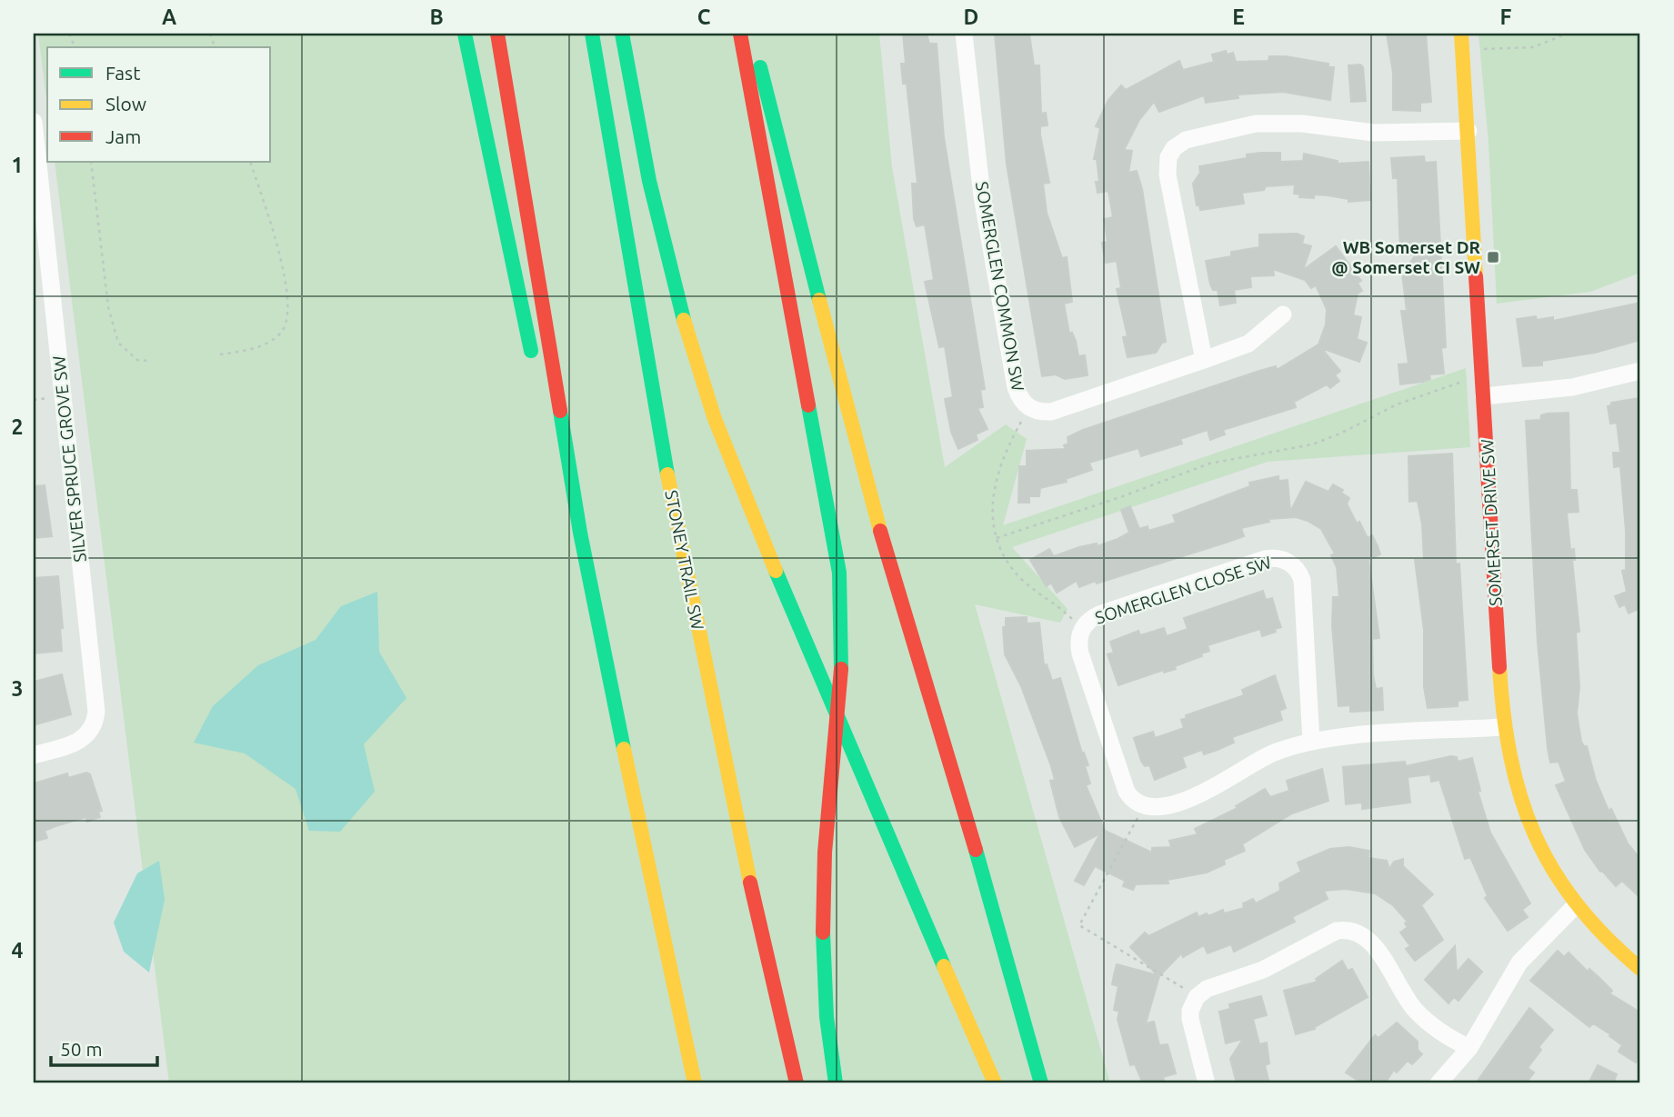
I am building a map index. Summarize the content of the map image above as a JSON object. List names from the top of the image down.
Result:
{
  "streets": {
    "main road": ["SOMERSET DRIVE SW", "STONEY TRAIL SW"],
    "street": ["SOMERGLEN COMMON SW", "SILVER SPRUCE GROVE SW", "SOMERGLEN CLOSE SW"]
  },
  "places": {
    "transit": ["WB Somerset DR @ Somerset CI SW"]
  },
  "legend": ["Fast", "Slow", "Jam"],
  "scale_bar": "50 m",
  "grid": {
    "columns": [
      "A",
      "B",
      "C",
      "D",
      "E",
      "F"
    ],
    "rows": [
      "1",
      "2",
      "3",
      "4"
    ]
  }
}
